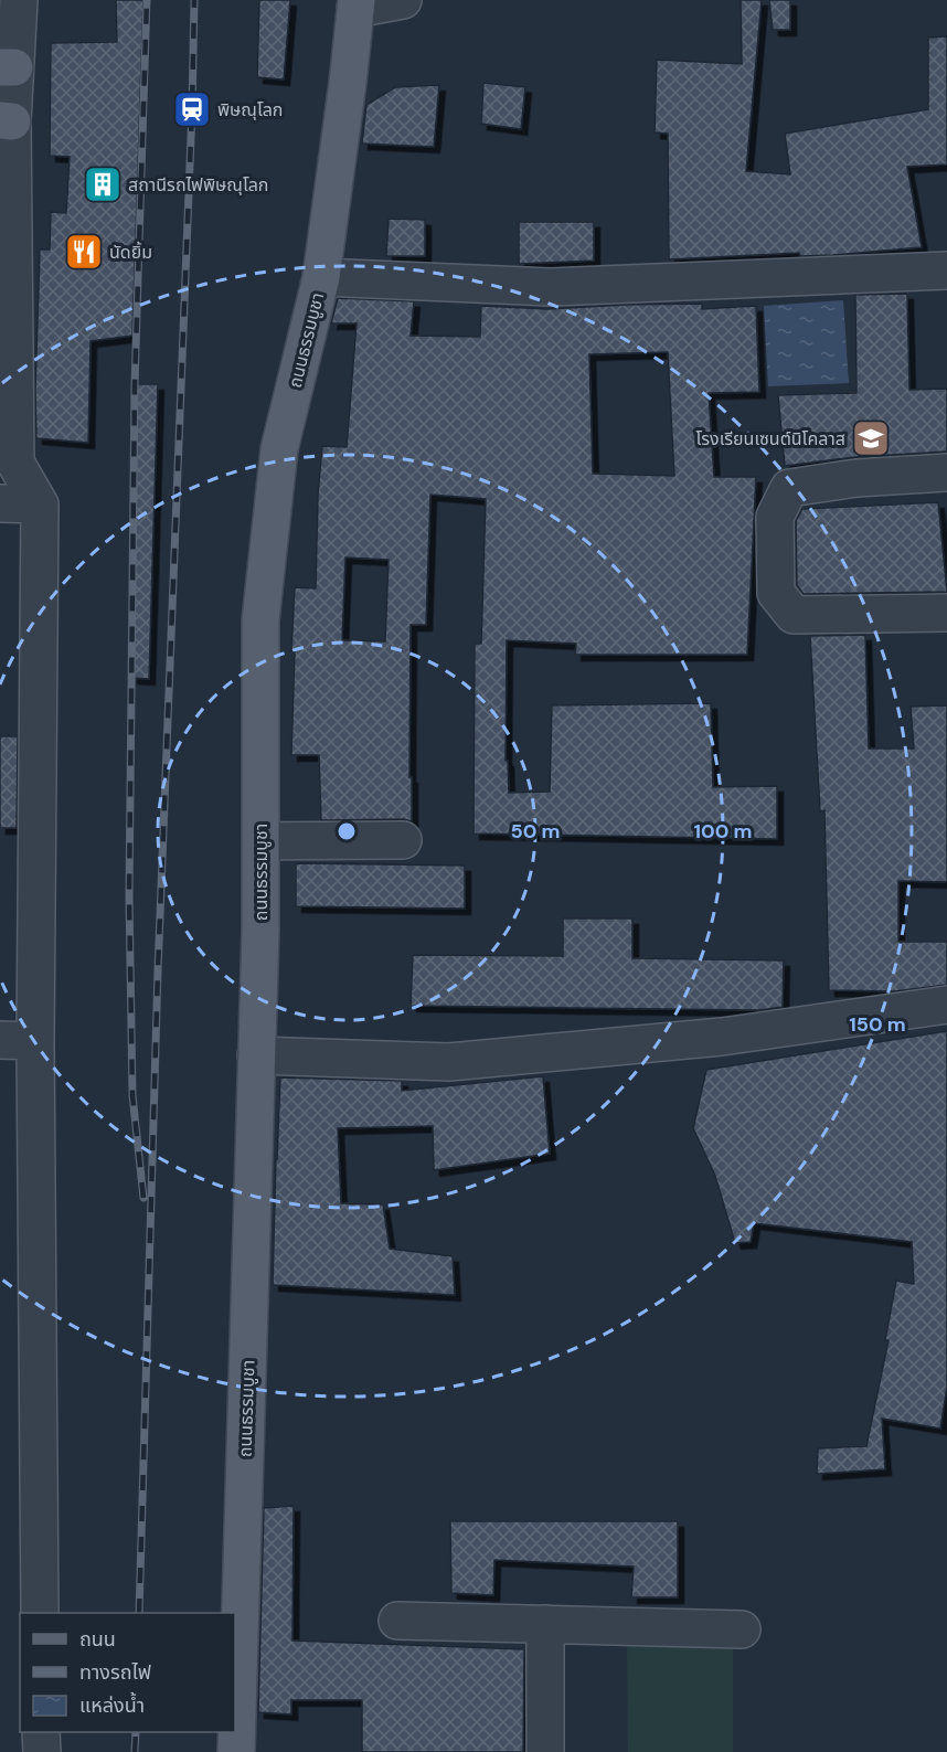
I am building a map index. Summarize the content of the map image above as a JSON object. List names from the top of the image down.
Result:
{
  "streets": {
    "main road": ["ถนนธรรมบูชา"]
  },
  "places": {
    "station": ["พิษณุโลก"],
    "building": ["สถานีรถไฟพิษณุโลก"],
    "restaurant": ["นัดยิ้ม"],
    "school or university": ["โรงเรียนเซนต์นิโคลาส"]
  },
  "legend": ["ถนน", "ทางรถไฟ", "แหล่งน้ำ"],
  "rings": ["50 m", "100 m", "150 m"]
}
